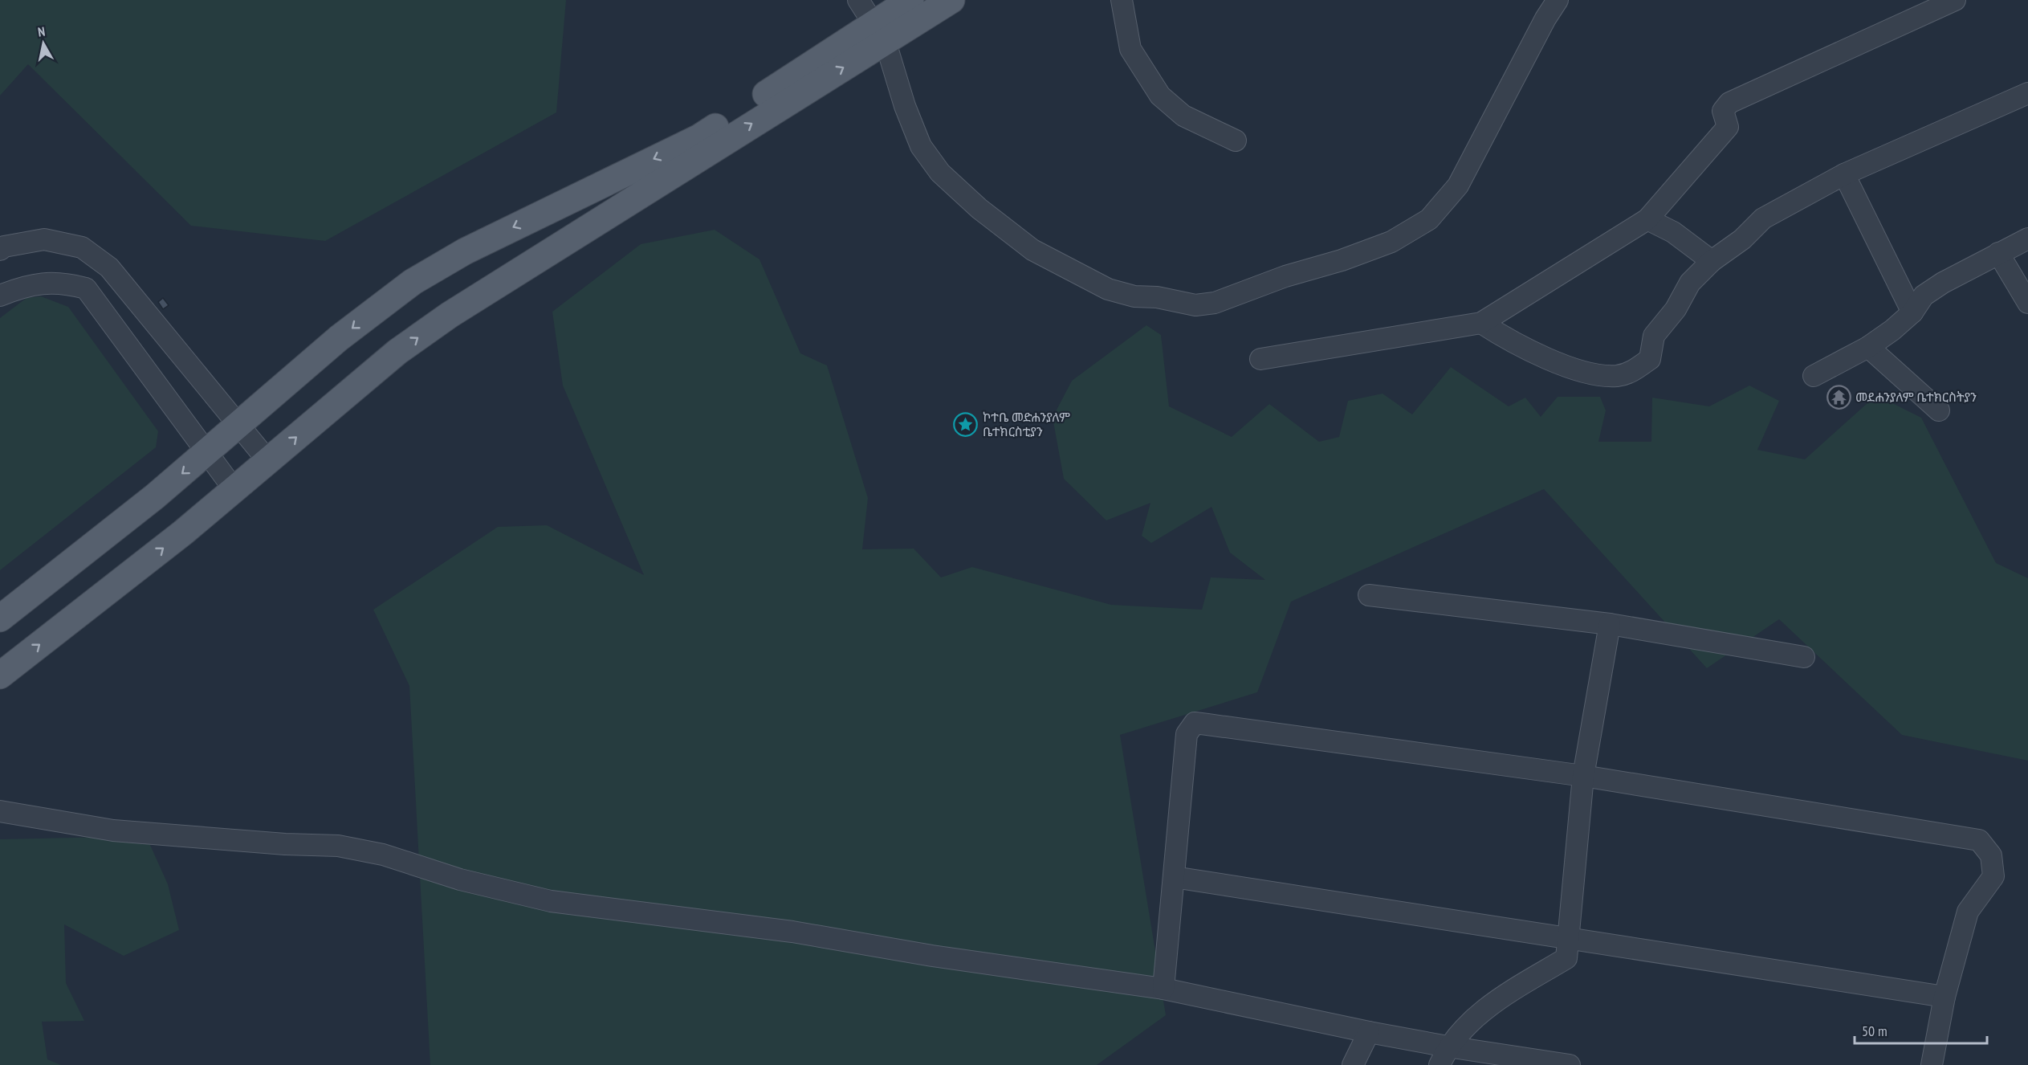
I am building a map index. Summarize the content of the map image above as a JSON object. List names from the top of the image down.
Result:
{
  "places": {
    "temple": ["መደሐንያለም ቤተክርስትያን"],
    "place": ["ኮተቤ መድሐንያለም ቤተክርስቲያን"]
  },
  "scale_bar": "50 m",
  "north": "top"
}
